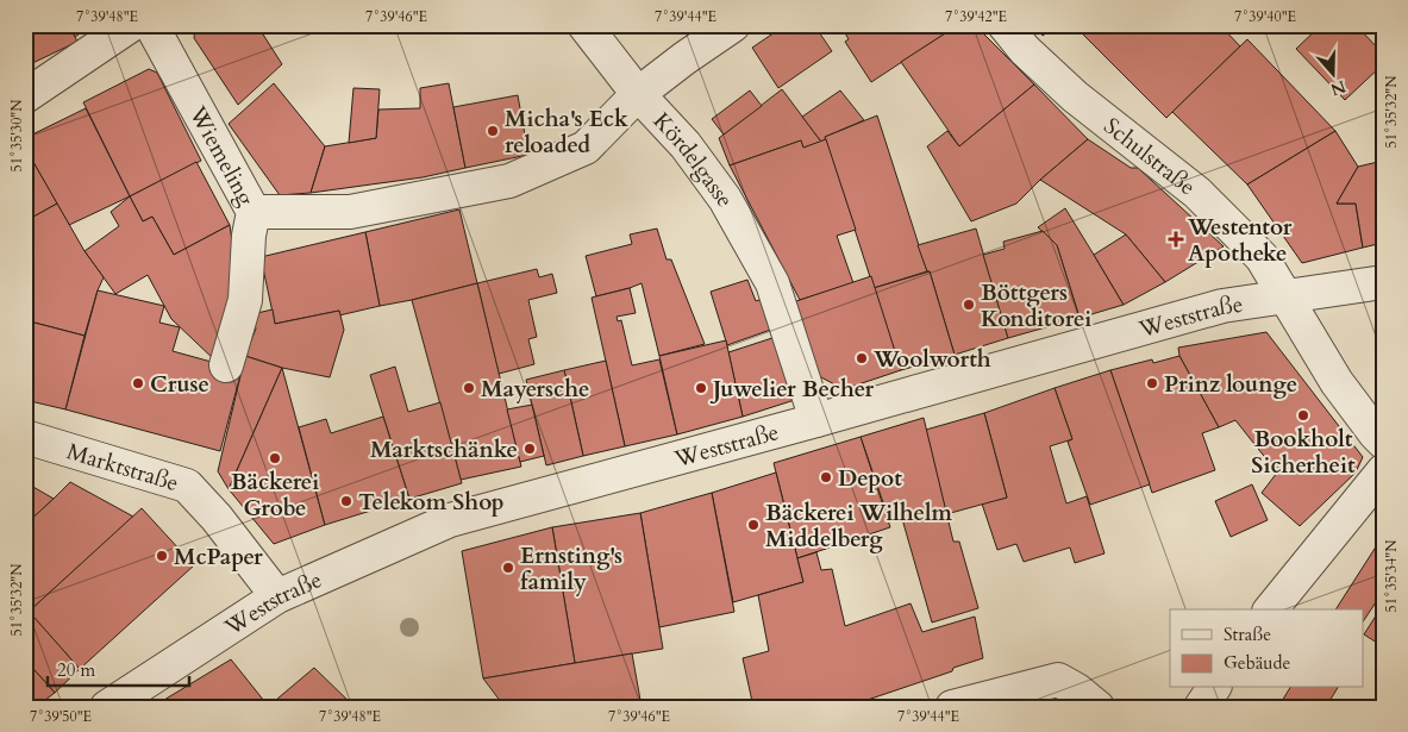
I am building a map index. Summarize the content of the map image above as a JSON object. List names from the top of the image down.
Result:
{
  "streets": {
    "street": [
      "Wiemeling",
      "Schulstraße",
      "Kördelgasse",
      "Weststraße",
      "Marktstraße"
    ]
  },
  "crossings": [
    ["Wiemeling", "Kördelgasse"],
    ["Schulstraße", "Weststraße"],
    ["Kördelgasse", "Weststraße"],
    ["Weststraße", "Marktstraße"]
  ],
  "places": {
    "other": [
      "Micha's Eck reloaded",
      "Böttgers Konditorei",
      "Woolworth",
      "Cruse",
      "Prinz lounge",
      "Mayersche",
      "Juwelier Becher",
      "Bookholt Sicherheit",
      "Marktschänke",
      "Bäckerei Grobe",
      "Depot",
      "Telekom Shop",
      "Bäckerei Wilhelm Middelberg",
      "McPaper",
      "Ernsting's family"
    ],
    "health": ["Westentor Apotheke"]
  },
  "legend": ["Straße", "Gebäude"],
  "scale_bar": "20 m",
  "north": "bottom",
  "coordinates": [
    "7°39'48\"E",
    "7°39'46\"E",
    "7°39'44\"E",
    "7°39'42\"E",
    "7°39'40\"E",
    "51°35'32\"N",
    "51°35'30\"N",
    "51°35'34\"N",
    "7°39'50\"E"
  ]
}
